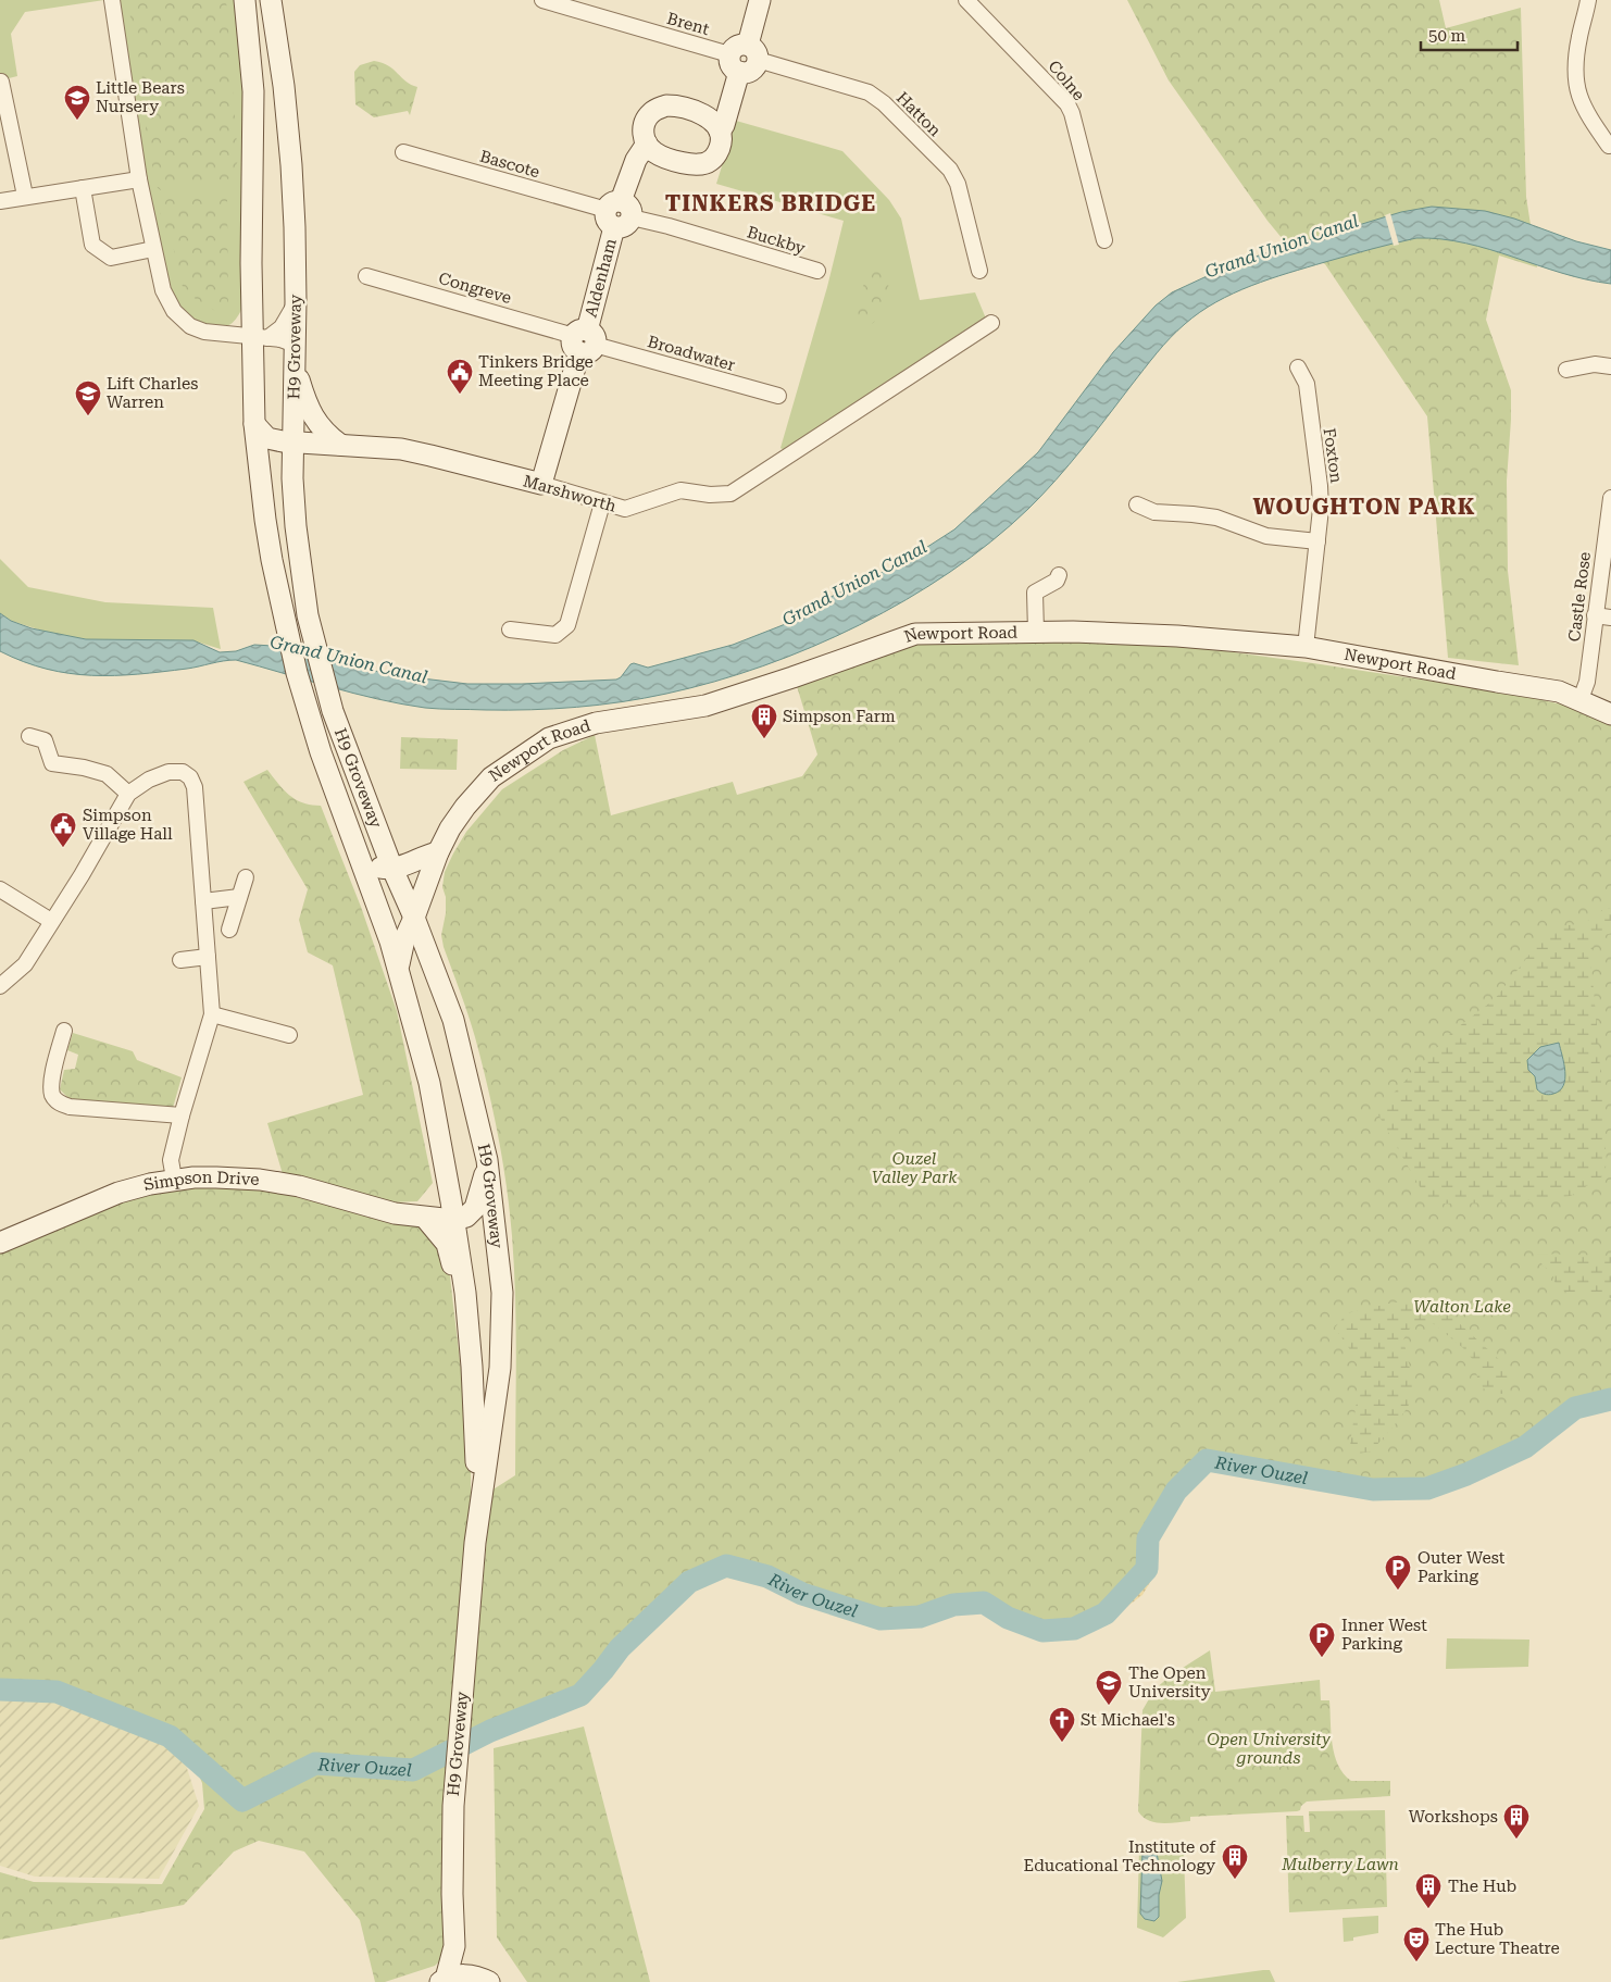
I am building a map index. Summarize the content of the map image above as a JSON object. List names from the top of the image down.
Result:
{
  "streets": {
    "street": [
      "Brent",
      "Colne",
      "Hatton",
      "Bascote",
      "Buckby",
      "Aldenham",
      "Congreve",
      "H9 Groveway",
      "Broadwater",
      "Foxton",
      "Marshworth",
      "Castle Rose",
      "Newport Road",
      "Simpson Drive"
    ]
  },
  "crossings": [
    ["Bascote", "Buckby"],
    ["Bascote", "Aldenham"],
    ["Buckby", "Aldenham"],
    ["Aldenham", "Congreve"],
    ["Aldenham", "Broadwater"],
    ["Aldenham", "Marshworth"],
    ["Congreve", "Broadwater"],
    ["H9 Groveway", "Marshworth"],
    ["H9 Groveway", "Newport Road"],
    ["H9 Groveway", "Simpson Drive"],
    ["Foxton", "Newport Road"],
    ["Castle Rose", "Newport Road"]
  ],
  "districts": ["TINKERS BRIDGE", "WOUGHTON PARK"],
  "water": ["Grand Union Canal", "River Ouzel"],
  "parks": [
    "Ouzel Valley Park",
    "Walton Lake",
    "Open University grounds",
    "Mulberry Lawn"
  ],
  "places": {
    "school or university": ["Little Bears Nursery", "Lift Charles Warren", "The Open University"],
    "public building": ["Tinkers Bridge Meeting Place", "Simpson Village Hall"],
    "building": [
      "Simpson Farm",
      "Workshops",
      "Institute of Educational Technology",
      "The Hub"
    ],
    "parking": ["Outer West Parking", "Inner West Parking"],
    "church": ["St Michael's"],
    "theatre": ["The Hub Lecture Theatre"]
  },
  "scale_bar": "50 m"
}
